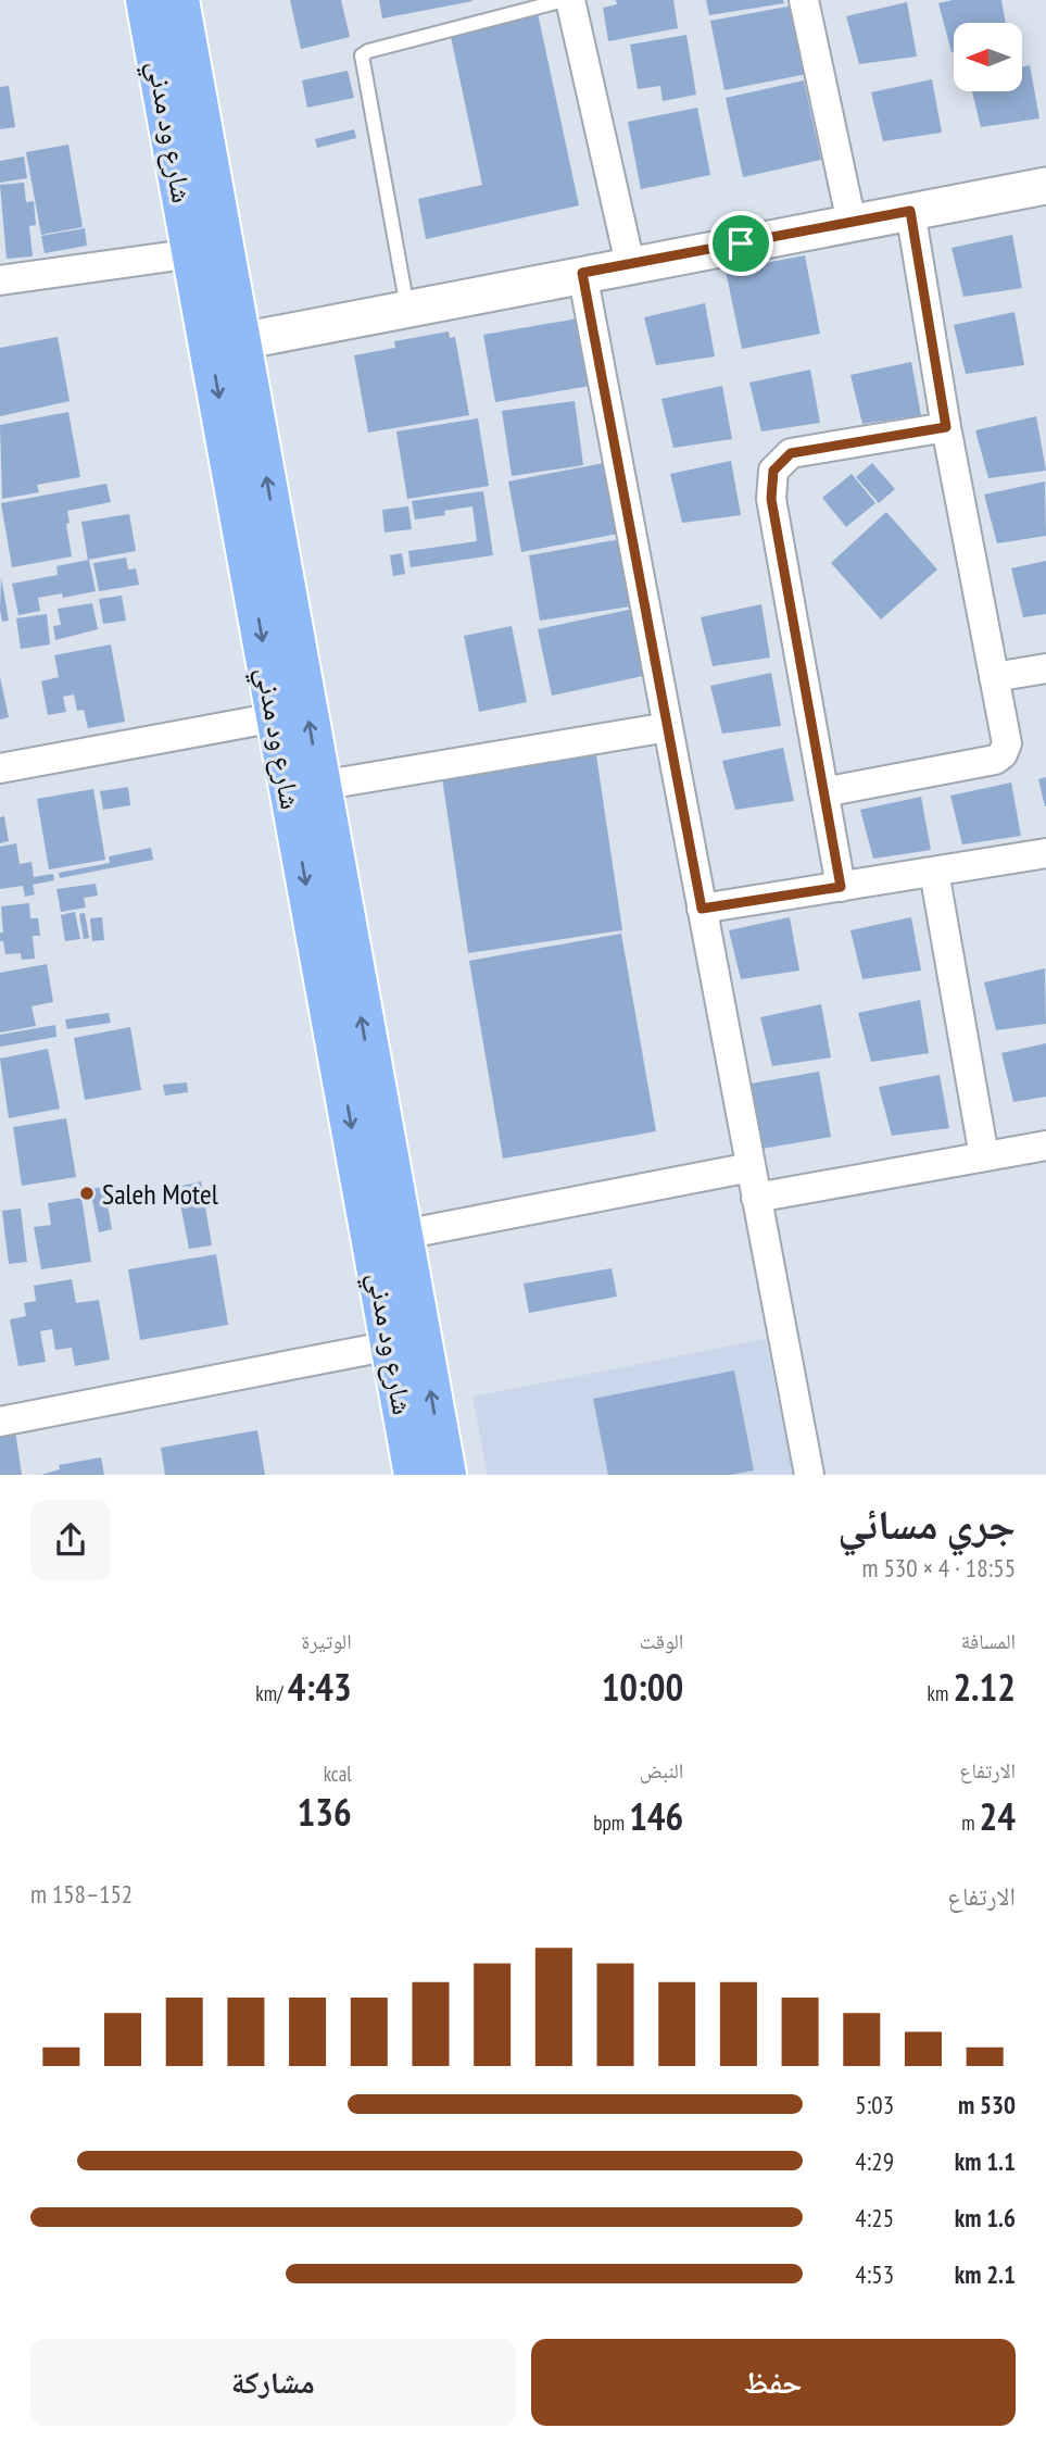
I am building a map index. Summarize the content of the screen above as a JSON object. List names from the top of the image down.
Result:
{
  "streets": {
    "highway": ["شارع ود مدني"]
  },
  "places": ["Saleh Motel"],
  "north": "left",
  "page": {
    "heading": ["جري مسائي", "18:55 · 4 × 530 m"],
    "stats": [
      ["المسافة", "2.12 km"],
      ["الوقت", "10:00"],
      ["الوتيرة", "4:43 /km"],
      ["الارتفاع", "24 m"],
      ["النبض", "146 bpm"],
      ["kcal", "136"]
    ],
    "chart": ["الارتفاع", "152–158 m"],
    "list": [
      {
        "name": "530 m",
        "note": "5:03"
      },
      {
        "name": "1.1 km",
        "note": "4:29"
      },
      {
        "name": "1.6 km",
        "note": "4:25"
      },
      {
        "name": "2.1 km",
        "note": "4:53"
      }
    ],
    "buttons": ["حفظ", "مشاركة"]
  }
}
